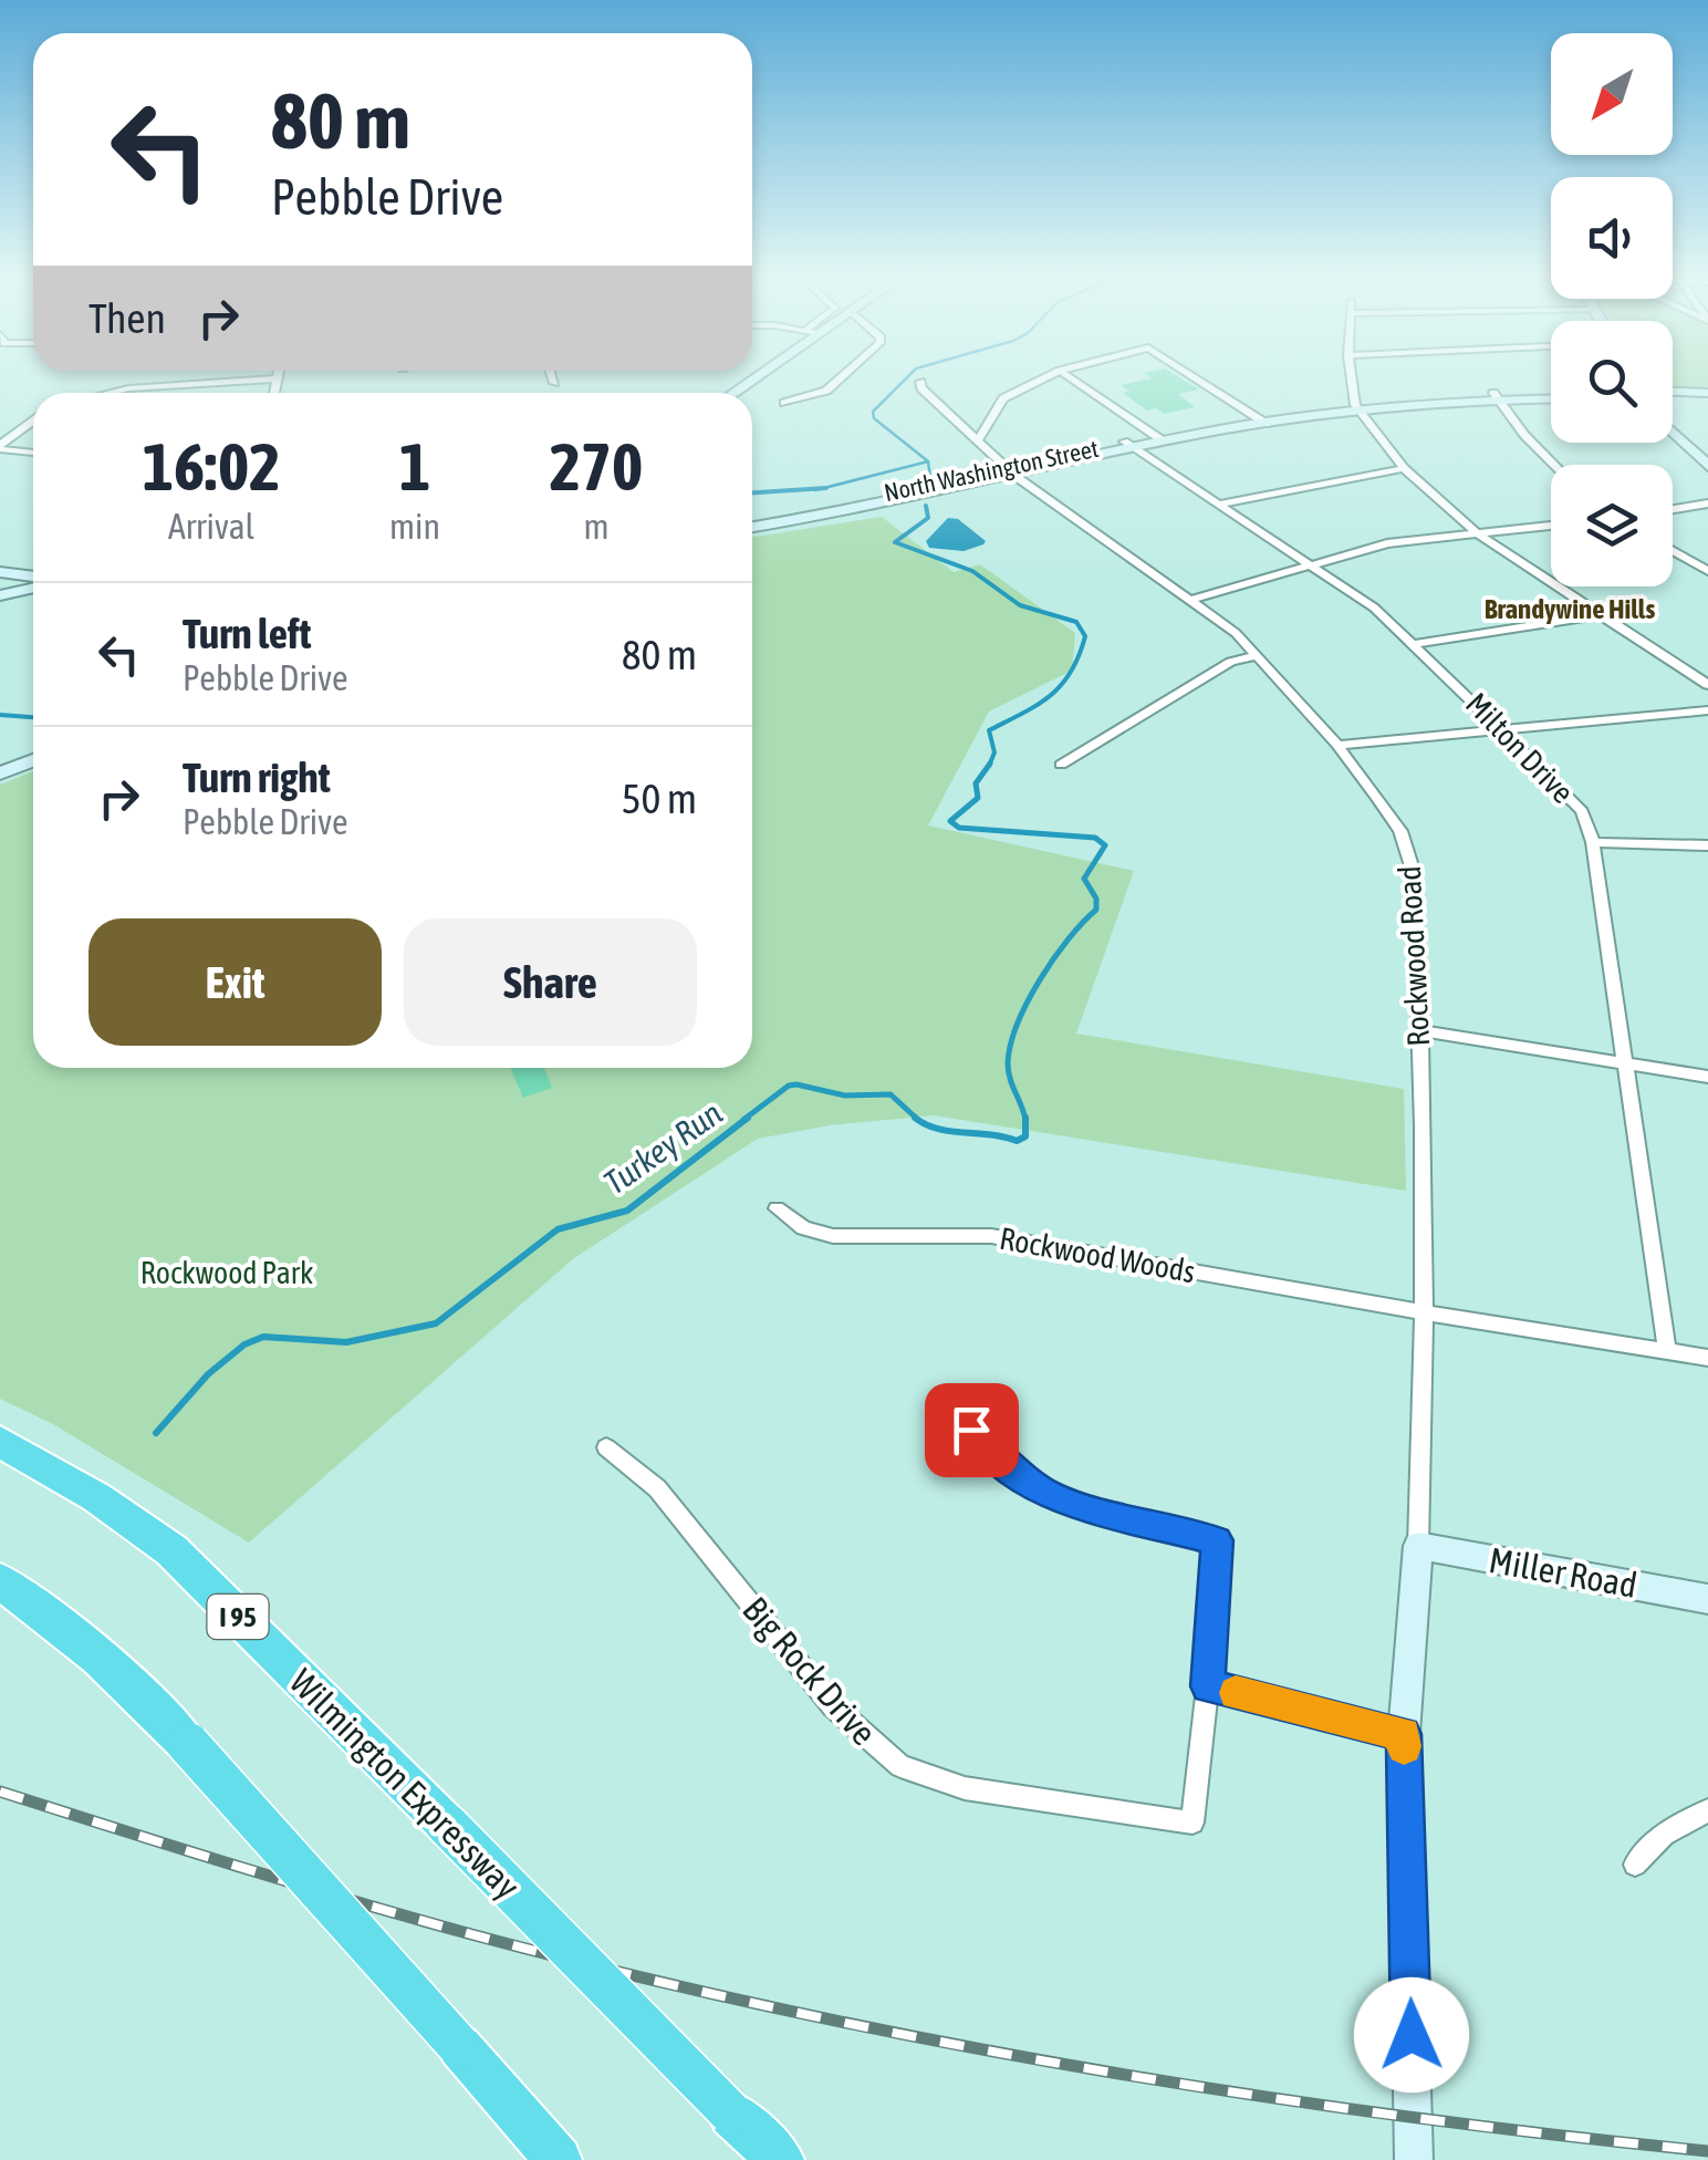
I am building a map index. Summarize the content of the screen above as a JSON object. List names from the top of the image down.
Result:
{
  "streets": {
    "highway": ["I 95", "Wilmington Expressway"],
    "main road": ["North Washington Street", "Miller Road"],
    "street": [
      "Milton Drive",
      "Rockwood Road",
      "Rockwood Woods",
      "Big Rock Drive"
    ]
  },
  "crossings": [
    ["North Washington Street", "Milton Drive"],
    ["North Washington Street", "Rockwood Road"],
    ["Milton Drive", "Rockwood Woods"],
    ["Rockwood Road", "Rockwood Woods"],
    ["Rockwood Road", "Miller Road"]
  ],
  "districts": ["Brandywine Hills"],
  "water": ["Turkey Run"],
  "parks": ["Rockwood Park"],
  "north": "bottom left",
  "page": {
    "turn": ["80 m", "Pebble Drive"],
    "then": "Then",
    "eta": [
      "16:02",
      "Arrival",
      "1",
      "min",
      "270",
      "m"
    ],
    "list": [
      {
        "name": "Turn left",
        "note": "Pebble Drive",
        "value": "80 m"
      },
      {
        "name": "Turn right",
        "note": "Pebble Drive",
        "value": "50 m"
      }
    ],
    "buttons": ["Exit", "Share"]
  }
}
